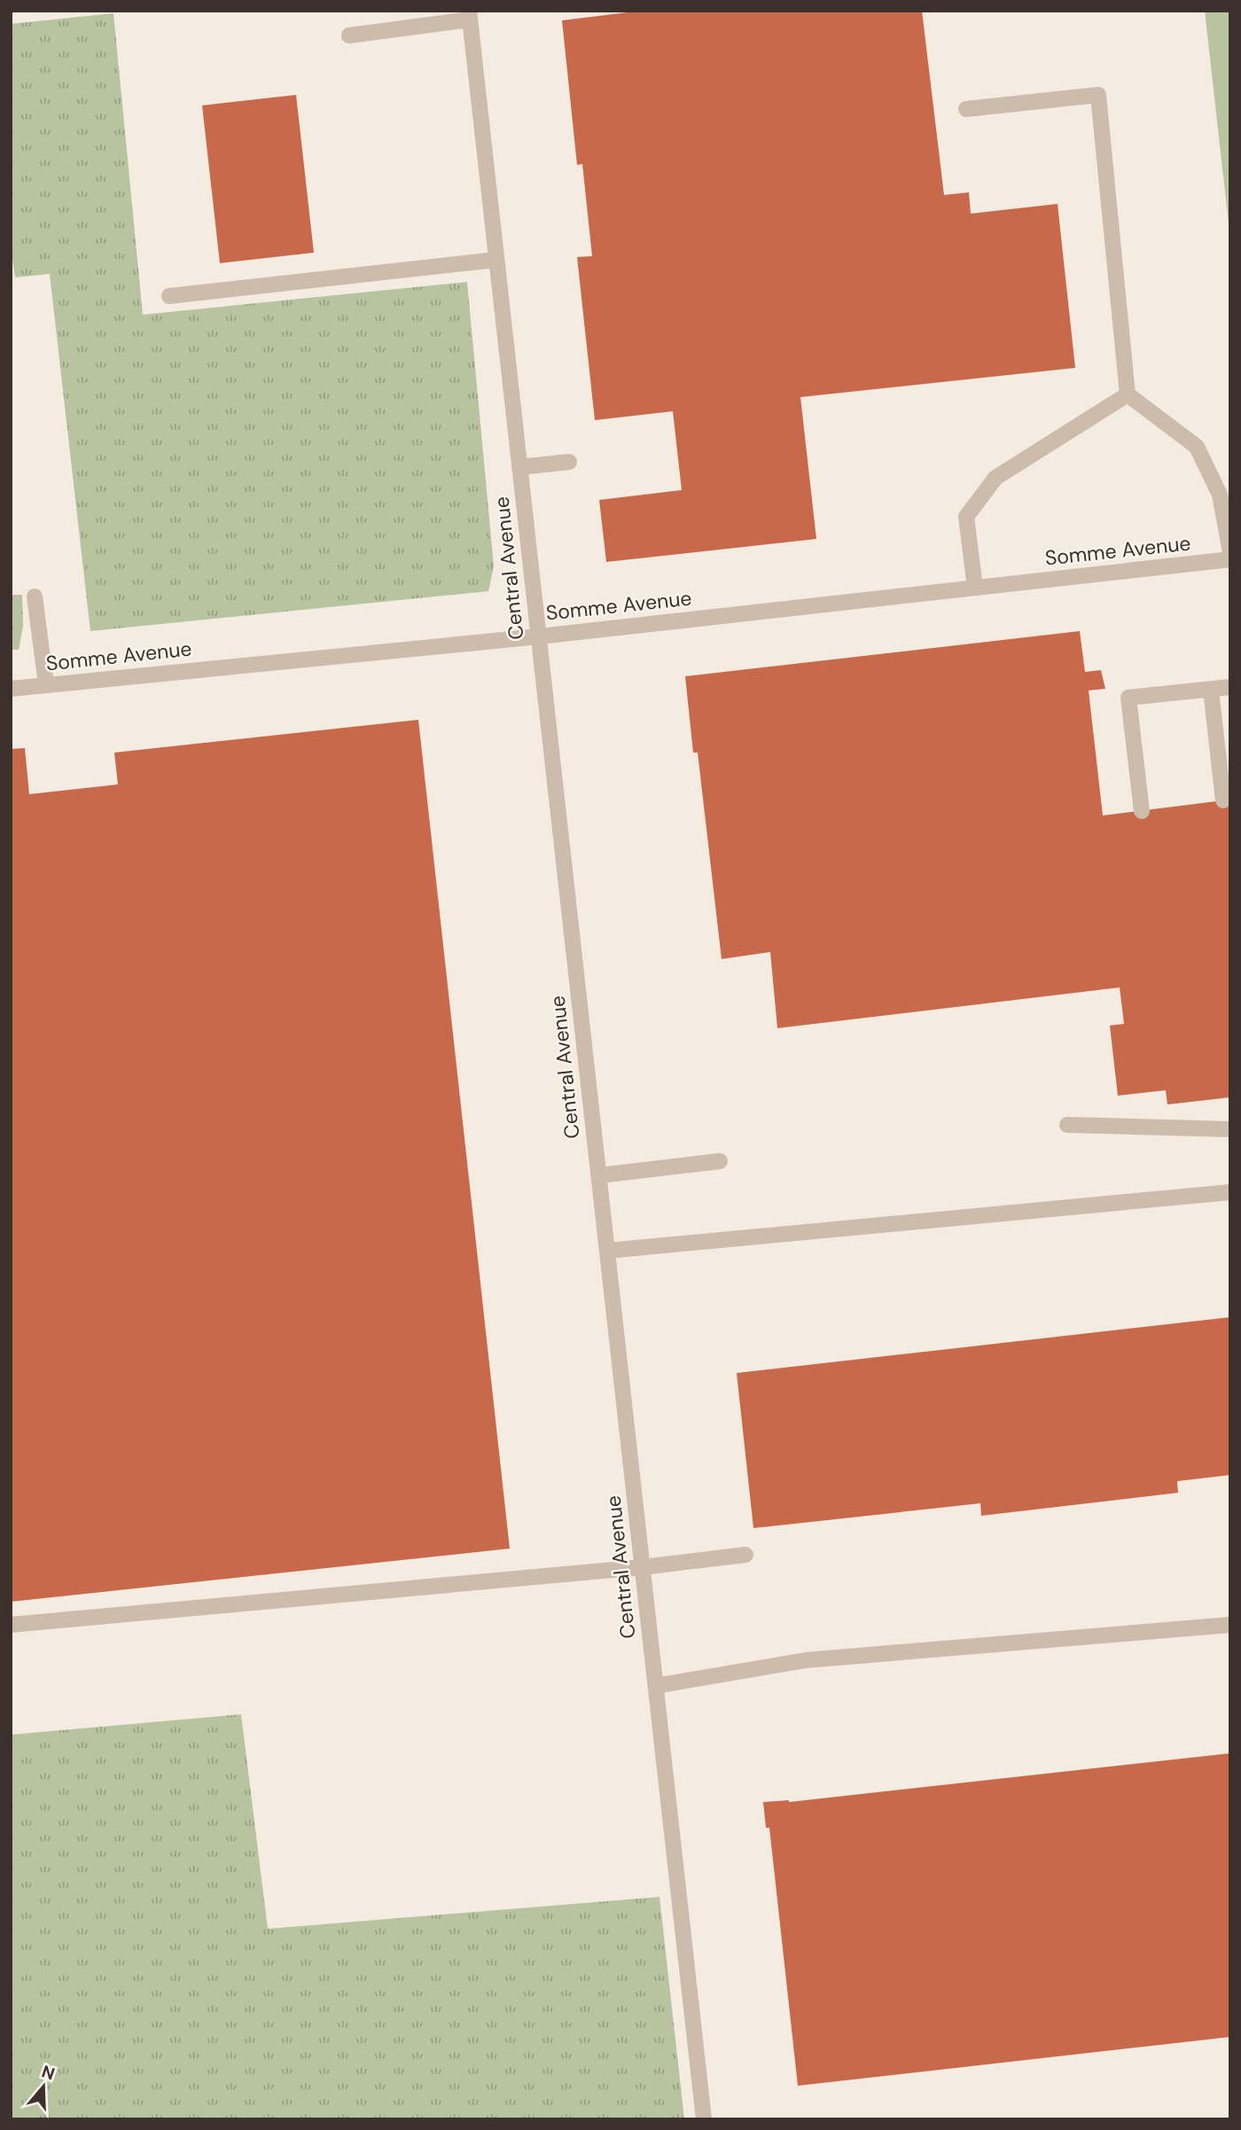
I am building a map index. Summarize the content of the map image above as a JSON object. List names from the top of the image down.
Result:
{
  "streets": {
    "street": ["Somme Avenue", "Central Avenue"]
  },
  "crossings": [
    ["Somme Avenue", "Central Avenue"]
  ],
  "north": "top"
}
